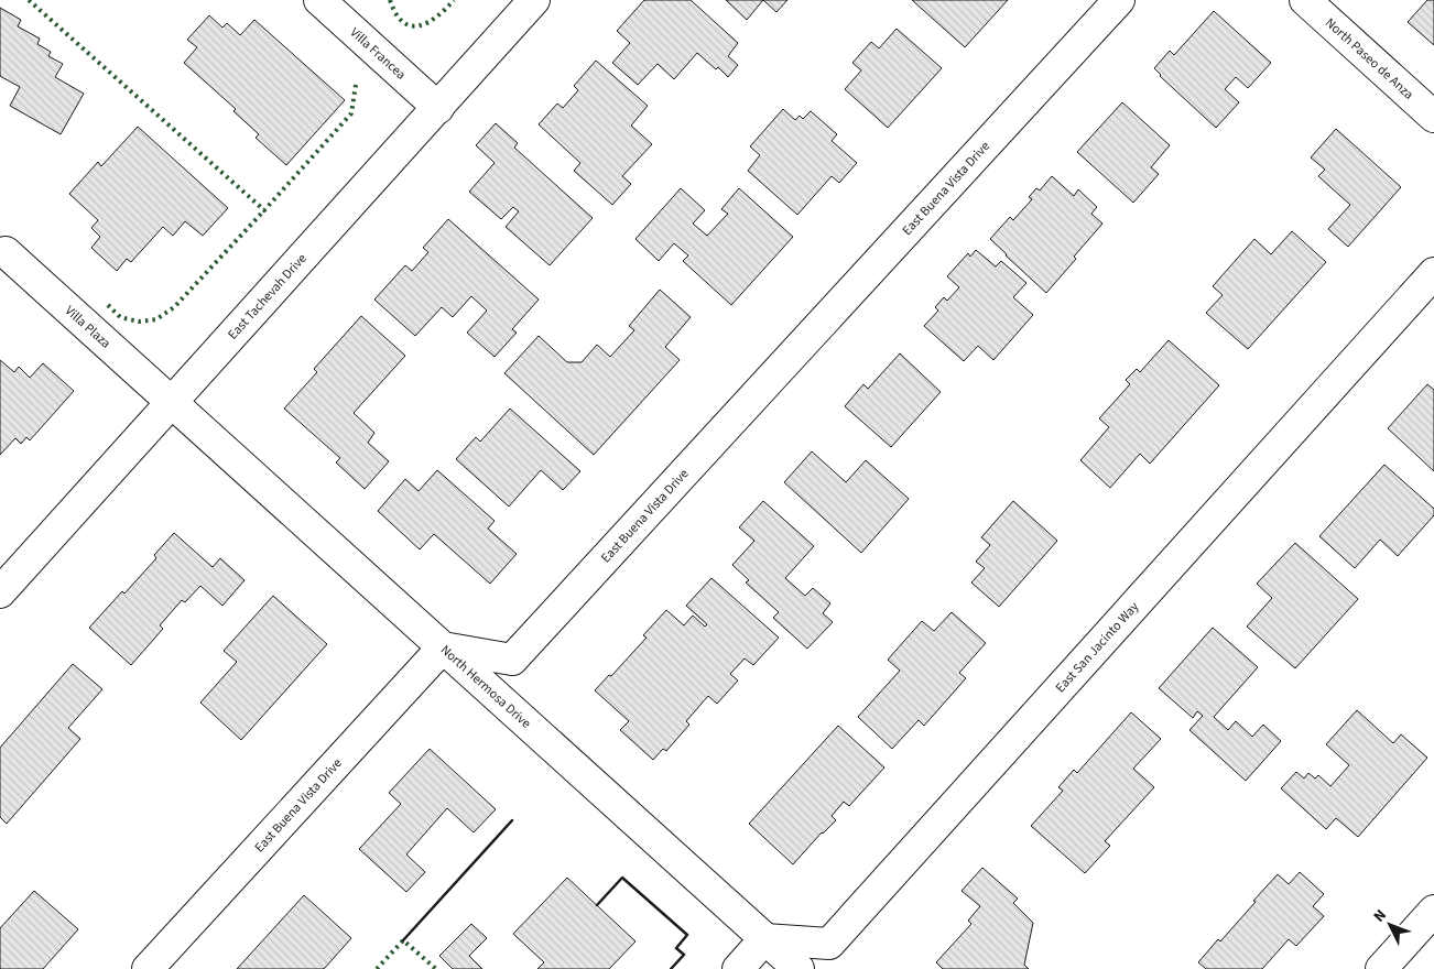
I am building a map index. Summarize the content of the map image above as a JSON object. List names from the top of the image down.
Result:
{
  "streets": {
    "street": [
      "Villa Francea",
      "North Paseo de Anza",
      "East Buena Vista Drive",
      "East Tachevah Drive",
      "Villa Plaza",
      "East San Jacinto Way",
      "North Hermosa Drive"
    ]
  },
  "crossings": [
    ["Villa Francea", "East Tachevah Drive"],
    ["East Buena Vista Drive", "North Hermosa Drive"],
    ["East Tachevah Drive", "Villa Plaza"],
    ["East Tachevah Drive", "North Hermosa Drive"],
    ["Villa Plaza", "North Hermosa Drive"],
    ["East San Jacinto Way", "North Hermosa Drive"]
  ],
  "north": "top left"
}
